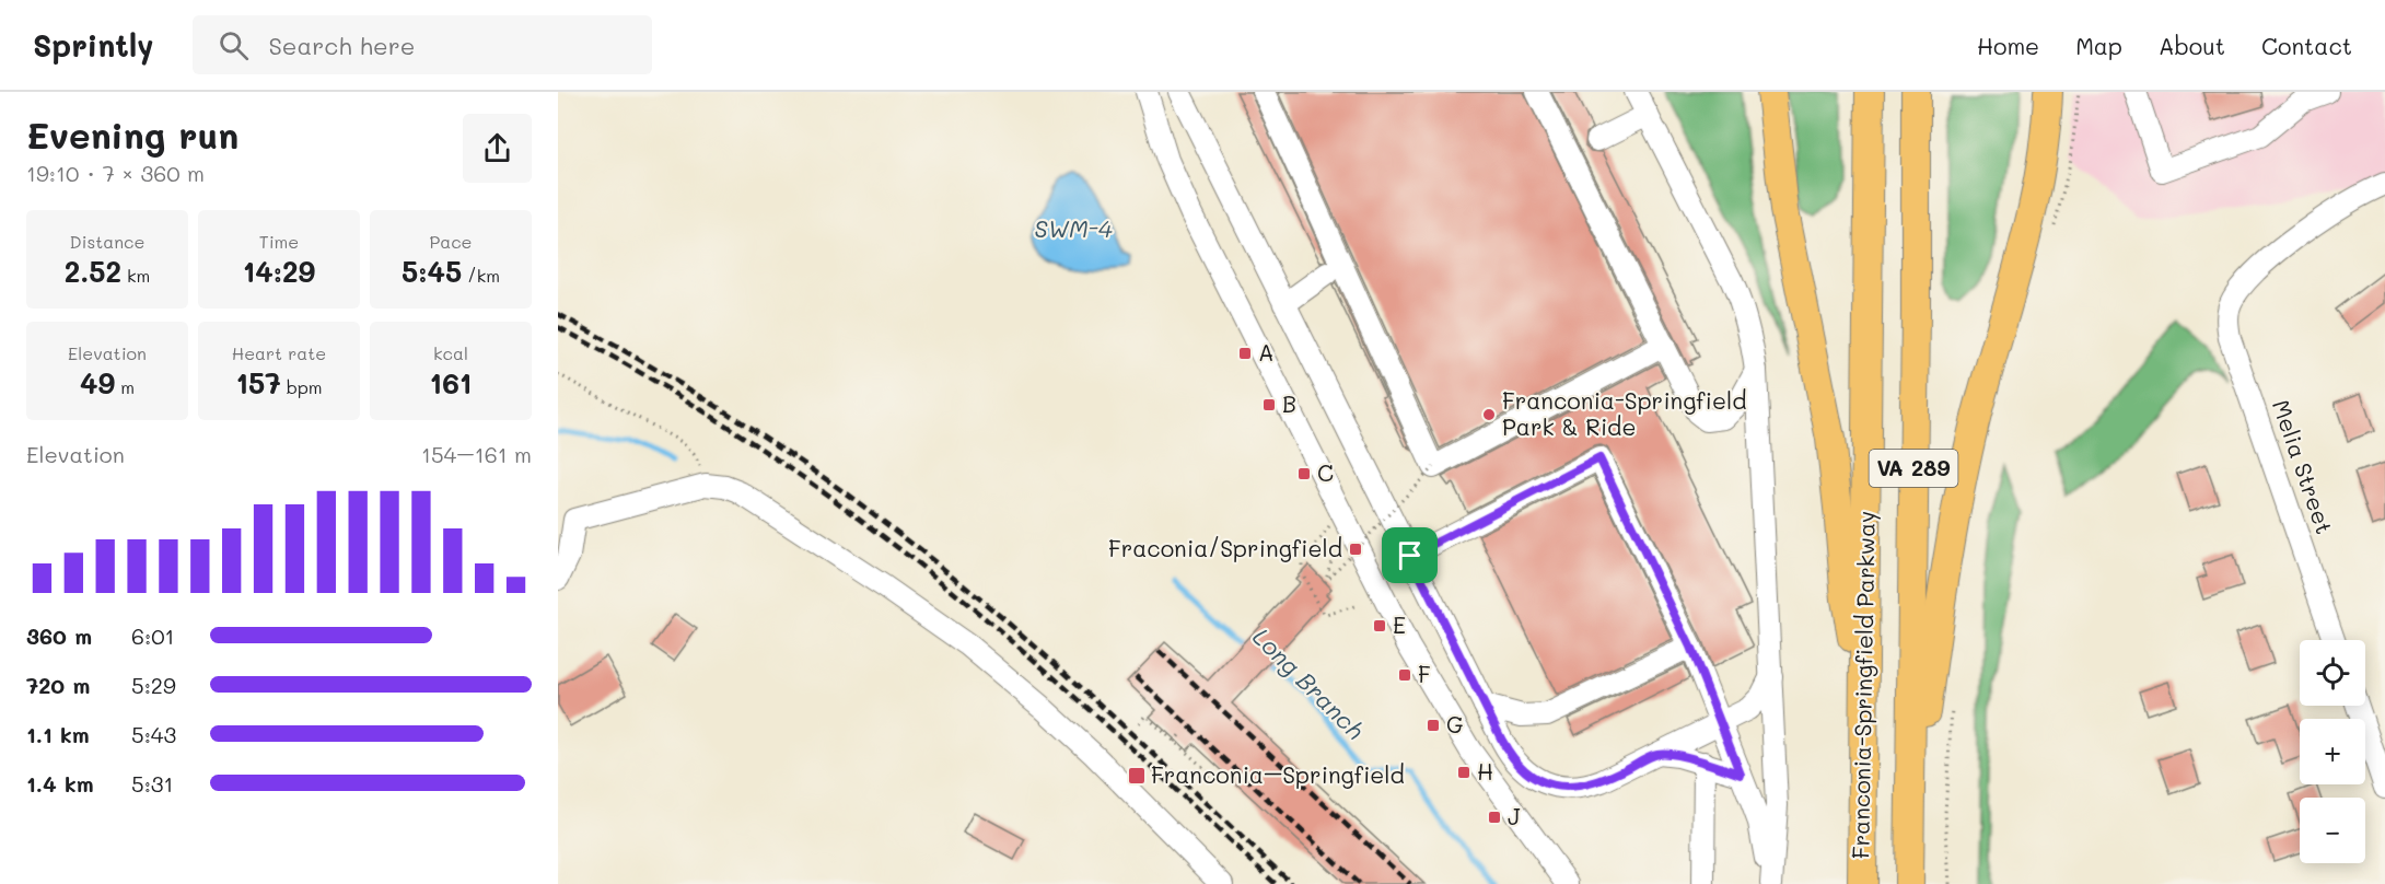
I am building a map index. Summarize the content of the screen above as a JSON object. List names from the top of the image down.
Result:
{
  "streets": {
    "main road": ["VA 289", "Franconia-Springfield Parkway"],
    "street": ["Melia Street"]
  },
  "water": ["SWM-4", "Long Branch"],
  "places": {
    "transit": [
      "A",
      "B",
      "C",
      "Fraconia/Springfield",
      "E",
      "F",
      "G",
      "H",
      "Franconia–Springfield",
      "J"
    ],
    "other": ["Franconia-Springfield Park & Ride"]
  },
  "page": {
    "header": "Sprintly",
    "search": "Search here",
    "nav": [
      "Home",
      "Map",
      "About",
      "Contact"
    ],
    "heading": ["Evening run", "19:10 · 7 × 360 m"],
    "stats": [
      ["Distance", "2.52 km"],
      ["Time", "14:29"],
      ["Pace", "5:45 /km"],
      ["Elevation", "49 m"],
      ["Heart rate", "157 bpm"],
      ["kcal", "161"]
    ],
    "chart": ["Elevation", "154–161 m"],
    "list": [
      {
        "name": "360 m",
        "note": "6:01"
      },
      {
        "name": "720 m",
        "note": "5:29"
      },
      {
        "name": "1.1 km",
        "note": "5:43"
      },
      {
        "name": "1.4 km",
        "note": "5:31"
      }
    ],
    "map_buttons": ["+", "−"]
  }
}
